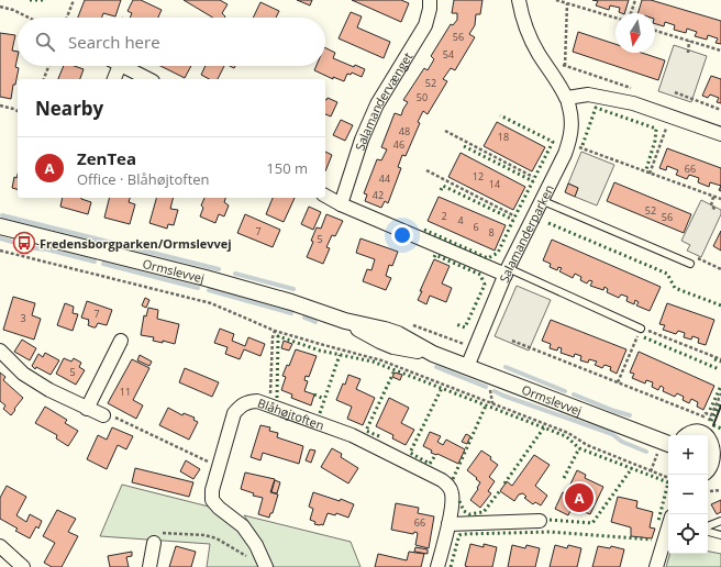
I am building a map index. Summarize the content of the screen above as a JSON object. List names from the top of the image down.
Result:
{
  "streets": {
    "street": [
      "Salamandervænget",
      "Salamanderparken",
      "Ormslevvej",
      "Blåhøjtoften"
    ]
  },
  "crossings": [
    ["Salamanderparken", "Ormslevvej"]
  ],
  "places": {
    "bus stop": ["Fredensborgparken/Ormslevvej"]
  },
  "house_numbers": [
    "56",
    "54",
    "52",
    "50",
    "48",
    "18",
    "46",
    "66",
    "12",
    "44",
    "14",
    "42",
    "52",
    "2",
    "56",
    "4",
    "6",
    "7",
    "8",
    "5",
    "7",
    "3",
    "5",
    "11",
    "66"
  ],
  "north": "bottom",
  "page": {
    "search": "Search here",
    "heading": "Nearby",
    "list": [
      {
        "mark": "A",
        "name": "ZenTea",
        "note": "Office · Blåhøjtoften",
        "value": "150 m"
      }
    ],
    "map_buttons": ["+", "−"],
    "pins": "A"
  }
}
